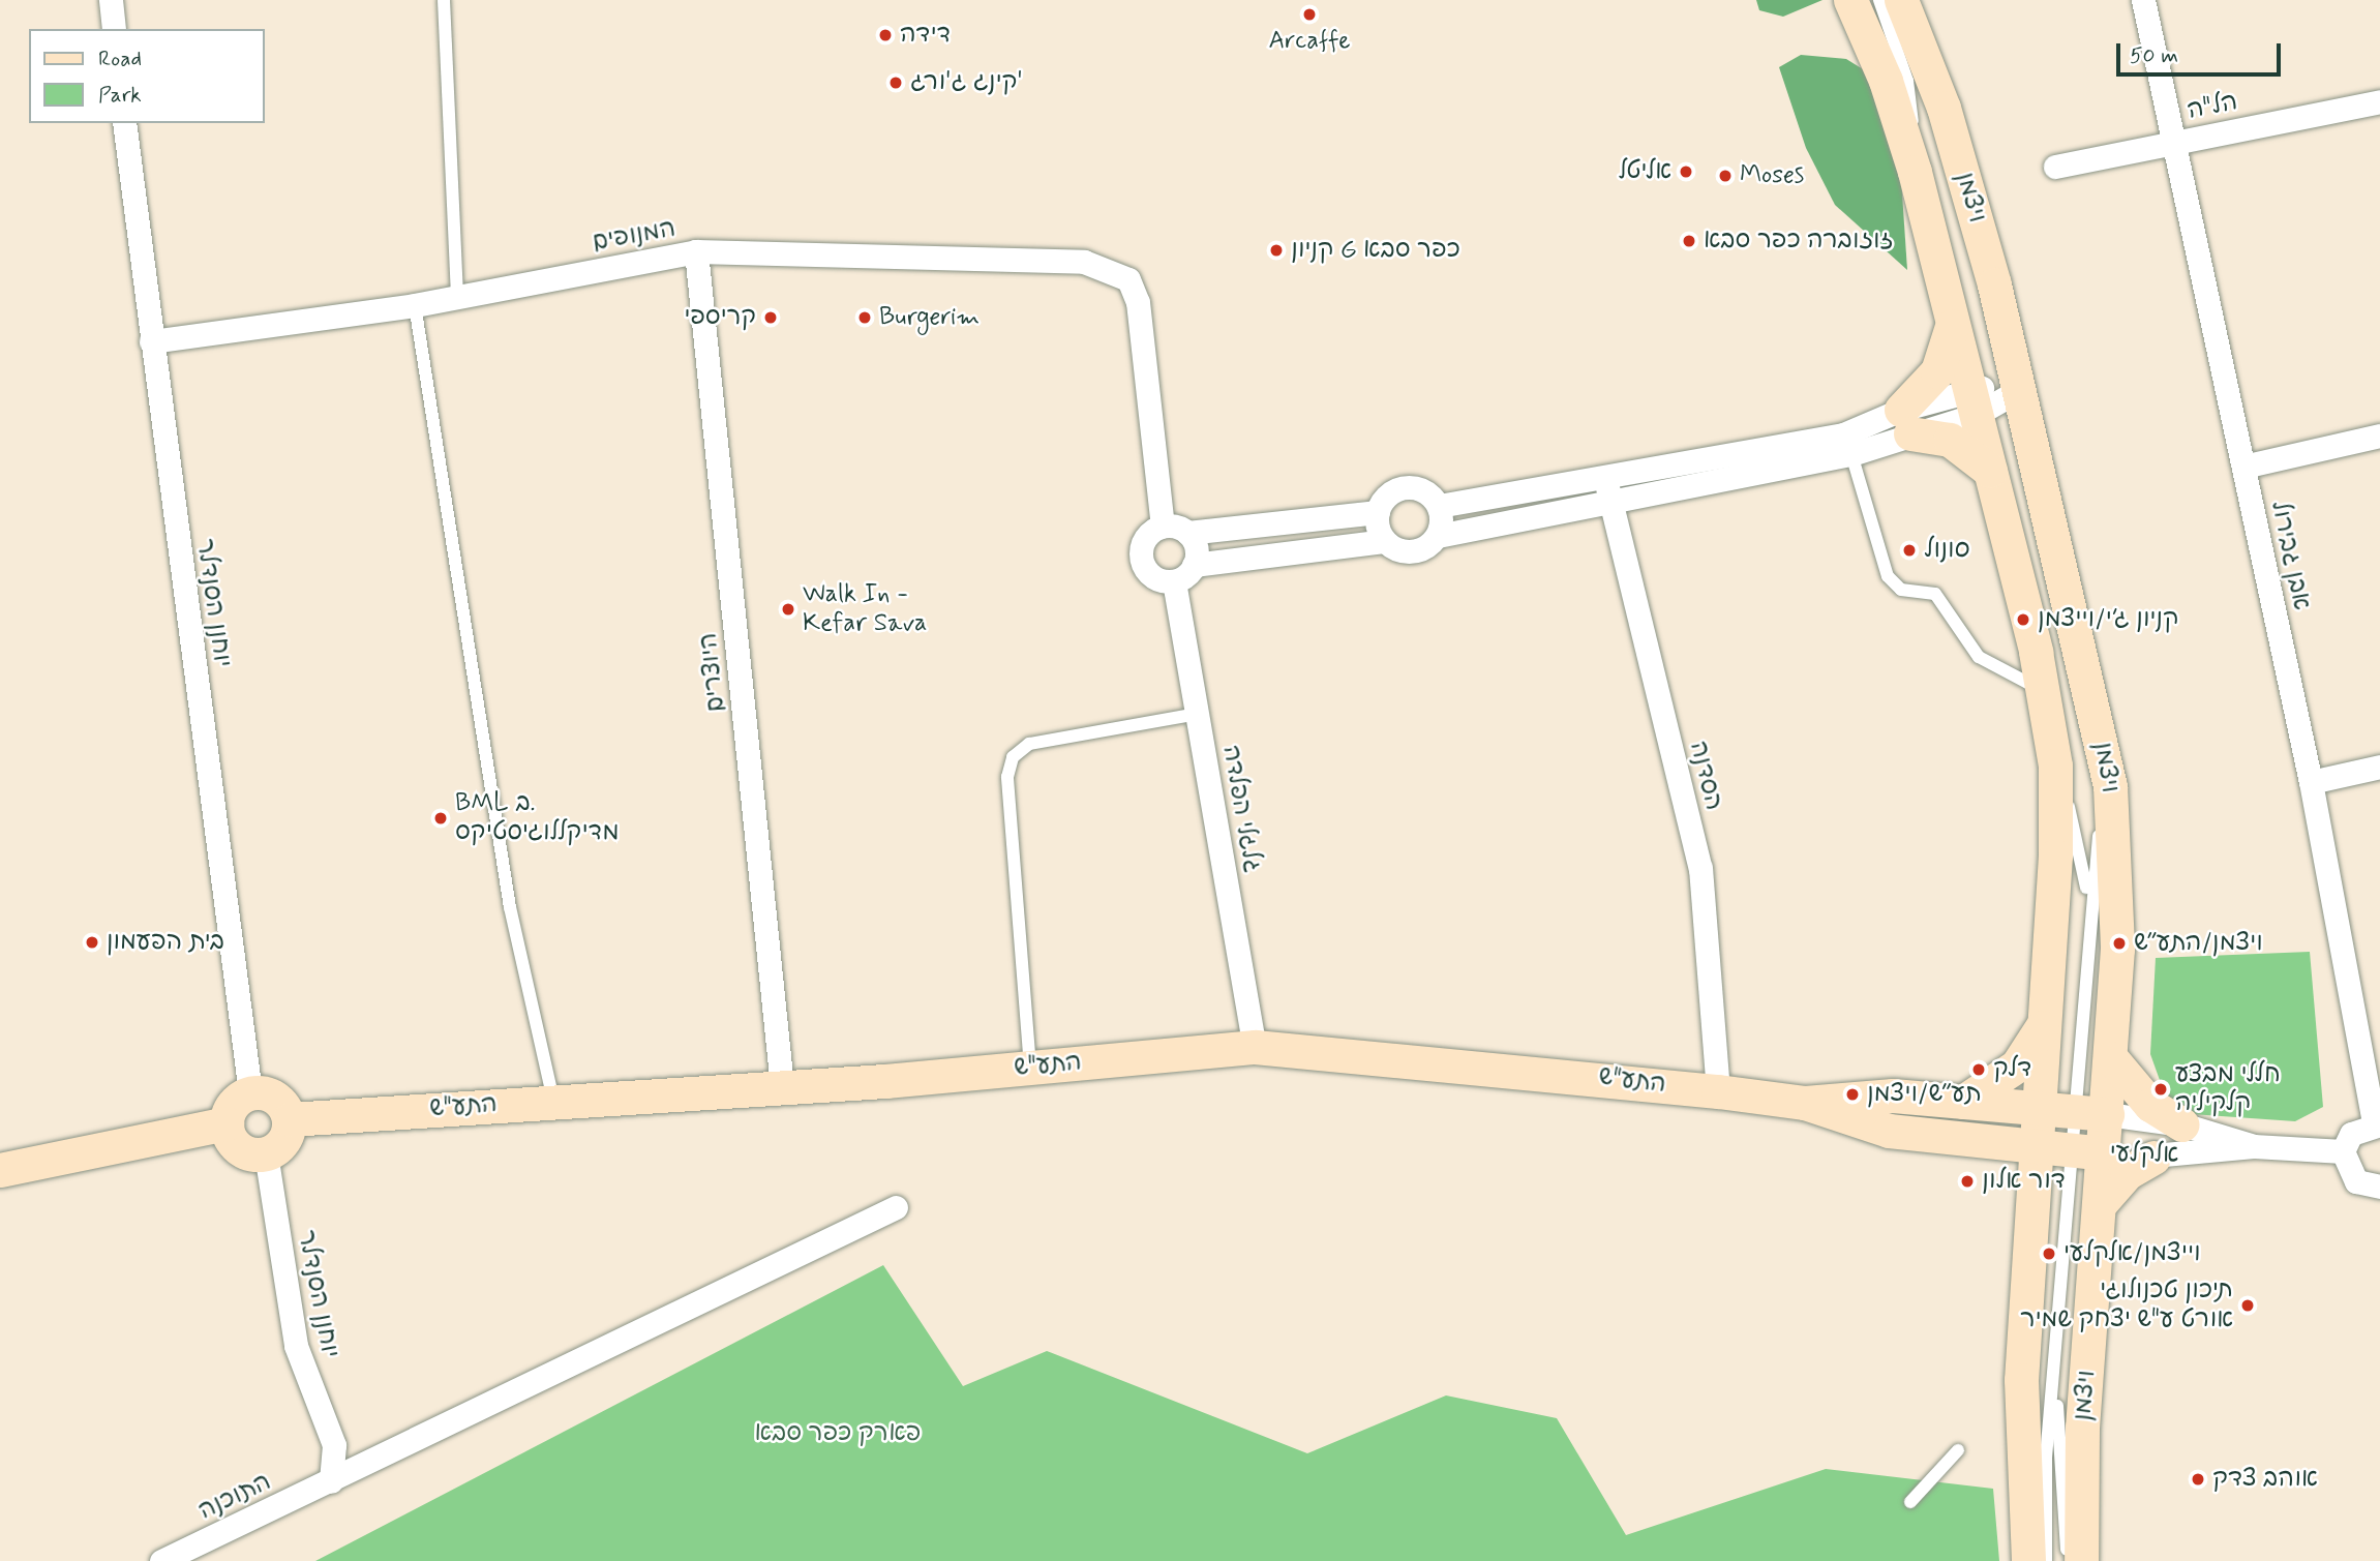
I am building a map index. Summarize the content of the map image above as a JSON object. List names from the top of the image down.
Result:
{
  "streets": {
    "main road": ["ויצמן", "התע\"ש", "אלקלעי"],
    "street": [
      "הל\"ה",
      "המנופים",
      "אבן גבירול",
      "יוחנן הסנדלר",
      "היוצרים",
      "הסדנה",
      "גלגלי הפלדה",
      "התוכנה"
    ]
  },
  "crossings": [
    ["הל\"ה", "אבן גבירול"],
    ["ויצמן", "התע\"ש"],
    ["ויצמן", "אלקלעי"],
    ["המנופים", "יוחנן הסנדלר"],
    ["המנופים", "היוצרים"],
    ["המנופים", "גלגלי הפלדה"],
    ["יוחנן הסנדלר", "התע\"ש"],
    ["יוחנן הסנדלר", "התוכנה"],
    ["היוצרים", "התע\"ש"],
    ["הסדנה", "התע\"ש"],
    ["גלגלי הפלדה", "התע\"ש"],
    ["התע\"ש", "אלקלעי"]
  ],
  "parks": ["פארק כפר סבא"],
  "places": [
    "Arcaffe",
    "דידה",
    "קינג ג'ורג'",
    "אליטל",
    "Moses",
    "זוזוברה כפר סבא",
    "קניון G כפר סבא",
    "קריספי",
    "Burgerim",
    "סונול",
    "Walk In - Kefar Sava",
    "קניון ג׳י/וייצמן",
    "BML ב. מדיקללוגיסטיקס",
    "בית הפעמון",
    "ויצמן/התע״ש",
    "דלק",
    "חללי מבצע קלקיליה",
    "תע״ש/ויצמן",
    "דור אלון",
    "וייצמן/אלקלעי",
    "תיכון טכנולוגי אורט ע\"ש יצחק שמיר",
    "אוהב צדק"
  ],
  "legend": ["Road", "Park"],
  "scale_bar": "50 m"
}
